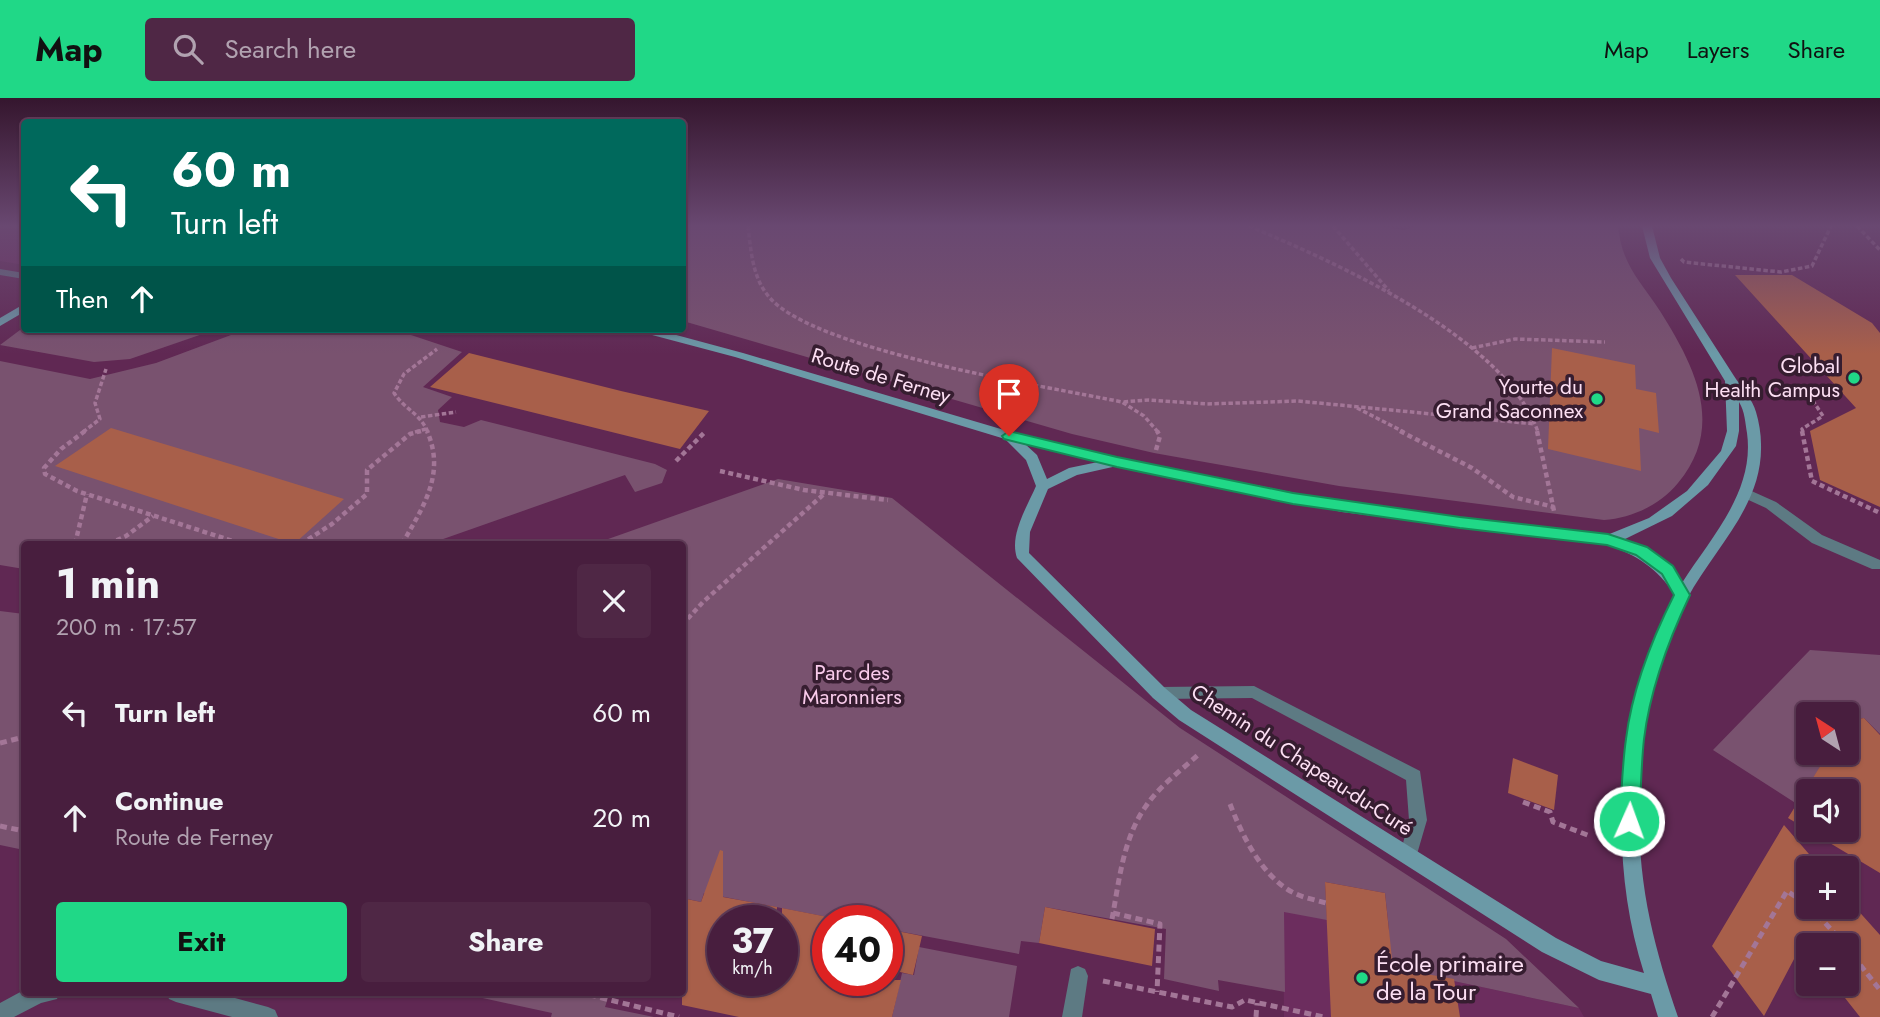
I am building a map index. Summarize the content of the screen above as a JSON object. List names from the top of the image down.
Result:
{
  "streets": {
    "street": ["Route de Ferney", "Chemin du Chapeau-du-Curé"]
  },
  "parks": ["Parc des Maronniers"],
  "places": ["Global Health Campus", "Yourte du Grand Saconnex", "École primaire de la Tour"],
  "north": "top left",
  "page": {
    "header": "Map",
    "search": "Search here",
    "nav": ["Map", "Layers", "Share"],
    "turn": ["60 m", "Turn left"],
    "then": "Then",
    "heading": ["1 min", "200 m · 17:57"],
    "list": [
      {
        "name": "Turn left",
        "value": "60 m"
      },
      {
        "name": "Continue",
        "note": "Route de Ferney",
        "value": "20 m"
      }
    ],
    "map_buttons": ["+", "−"],
    "buttons": ["Exit", "Share"],
    "speed": "37 km/h",
    "limit": "40"
  }
}
